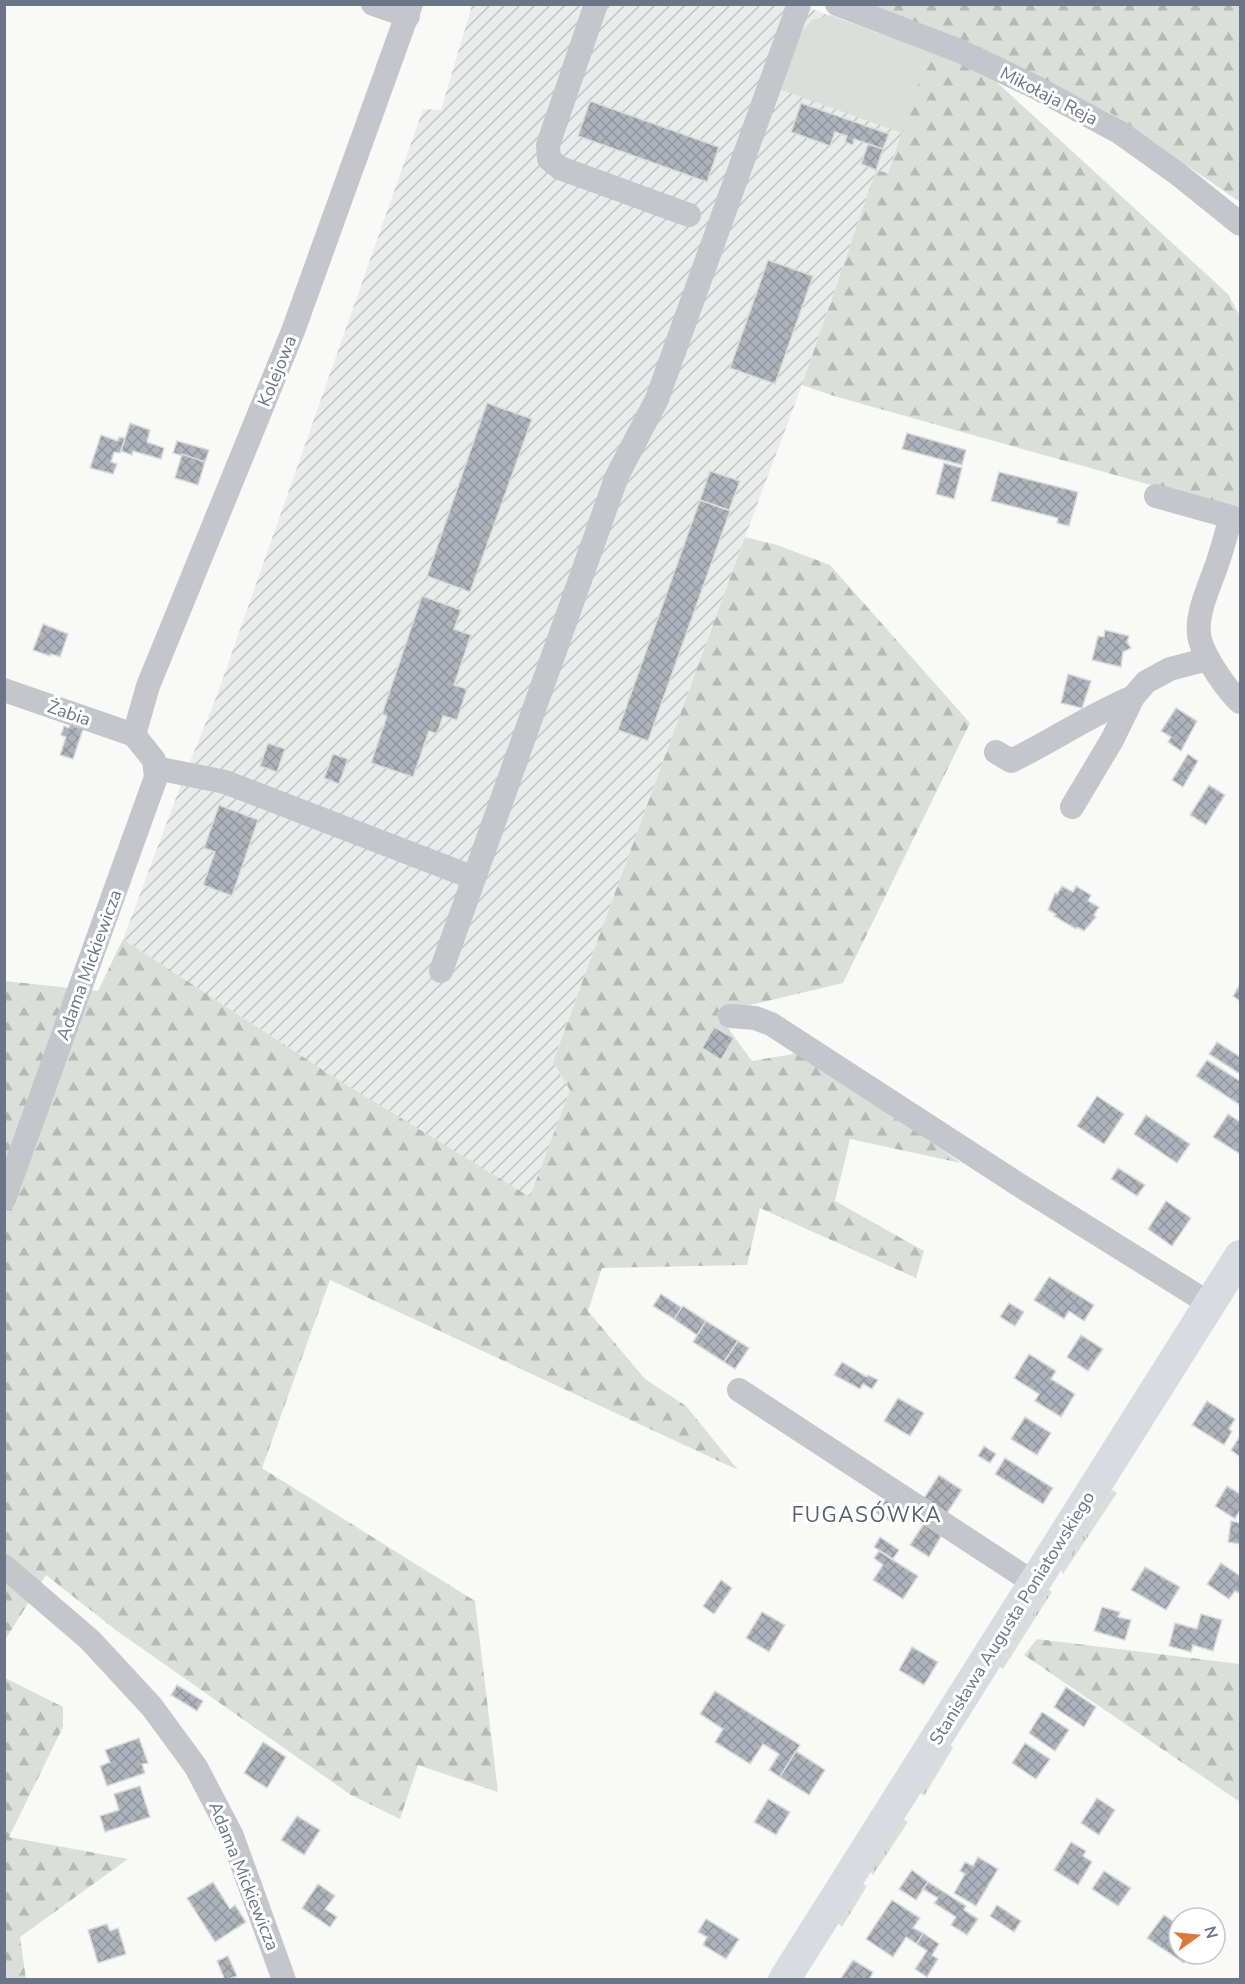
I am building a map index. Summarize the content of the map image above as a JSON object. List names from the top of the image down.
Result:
{
  "streets": {
    "main road": ["Stanisława Augusta Poniatowskiego"],
    "street": [
      "Mikołaja Reja",
      "Kolejowa",
      "Żabia",
      "Adama Mickiewicza"
    ]
  },
  "crossings": [
    ["Kolejowa", "Żabia"]
  ],
  "districts": ["FUGASÓWKA"],
  "north": "right"
}
